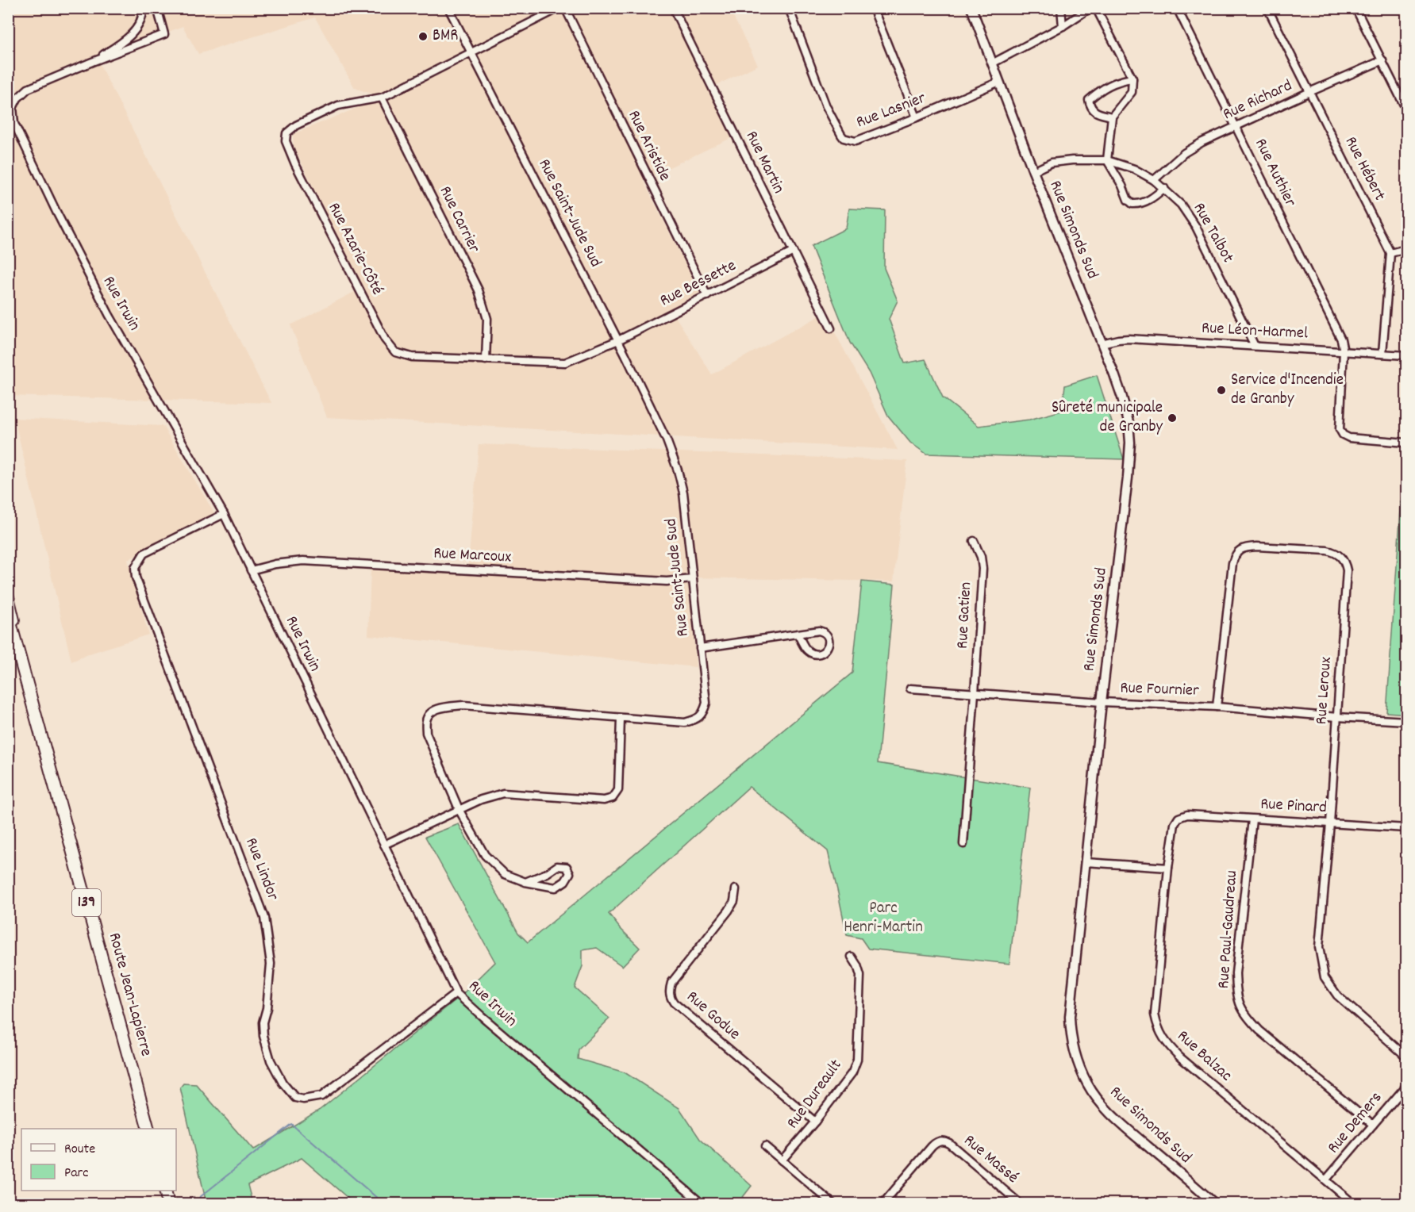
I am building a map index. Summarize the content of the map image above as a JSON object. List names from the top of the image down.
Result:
{
  "streets": {
    "highway": ["139", "Route Jean-Lapierre"],
    "street": [
      "Rue Richard",
      "Rue Lasnier",
      "Rue Aristide",
      "Rue Martin",
      "Rue Hébert",
      "Rue Authier",
      "Rue Saint-Jude Sud",
      "Rue Carrier",
      "Rue Simonds Sud",
      "Rue Talbot",
      "Rue Azarie-Côté",
      "Rue Bessette",
      "Rue Irwin",
      "Rue Léon-Harmel",
      "Rue Marcoux",
      "Rue Gatien",
      "Rue Fournier",
      "Rue Leroux",
      "Rue Pinard",
      "Rue Lindor",
      "Rue Paul-Gaudreau",
      "Rue Godue",
      "Rue Balzac",
      "Rue Dureault",
      "Rue Demers",
      "Rue Massé"
    ]
  },
  "crossings": [
    ["Rue Richard", "Rue Hébert"],
    ["Rue Richard", "Rue Authier"],
    ["Rue Richard", "Rue Talbot"],
    ["Rue Lasnier", "Rue Simonds Sud"],
    ["Rue Aristide", "Rue Bessette"],
    ["Rue Martin", "Rue Bessette"],
    ["Rue Authier", "Rue Léon-Harmel"],
    ["Rue Saint-Jude Sud", "Rue Azarie-Côté"],
    ["Rue Saint-Jude Sud", "Rue Bessette"],
    ["Rue Saint-Jude Sud", "Rue Marcoux"],
    ["Rue Carrier", "Rue Azarie-Côté"],
    ["Rue Simonds Sud", "Rue Talbot"],
    ["Rue Simonds Sud", "Rue Léon-Harmel"],
    ["Rue Simonds Sud", "Rue Fournier"],
    ["Rue Talbot", "Rue Léon-Harmel"],
    ["Rue Azarie-Côté", "Rue Bessette"],
    ["Rue Irwin", "Rue Marcoux"],
    ["Rue Irwin", "Rue Lindor"],
    ["Rue Gatien", "Rue Fournier"],
    ["Rue Fournier", "Rue Leroux"],
    ["Rue Leroux", "Rue Pinard"],
    ["Rue Pinard", "Rue Paul-Gaudreau"],
    ["Rue Pinard", "Rue Balzac"],
    ["Rue Paul-Gaudreau", "Rue Demers"],
    ["Rue Godue", "Rue Dureault"],
    ["Rue Balzac", "Rue Demers"]
  ],
  "parks": ["Parc Henri-Martin"],
  "places": ["BMR", "Service d'Incendie de Granby", "Sûreté municipale de Granby"],
  "legend": ["Route", "Parc"]
}
